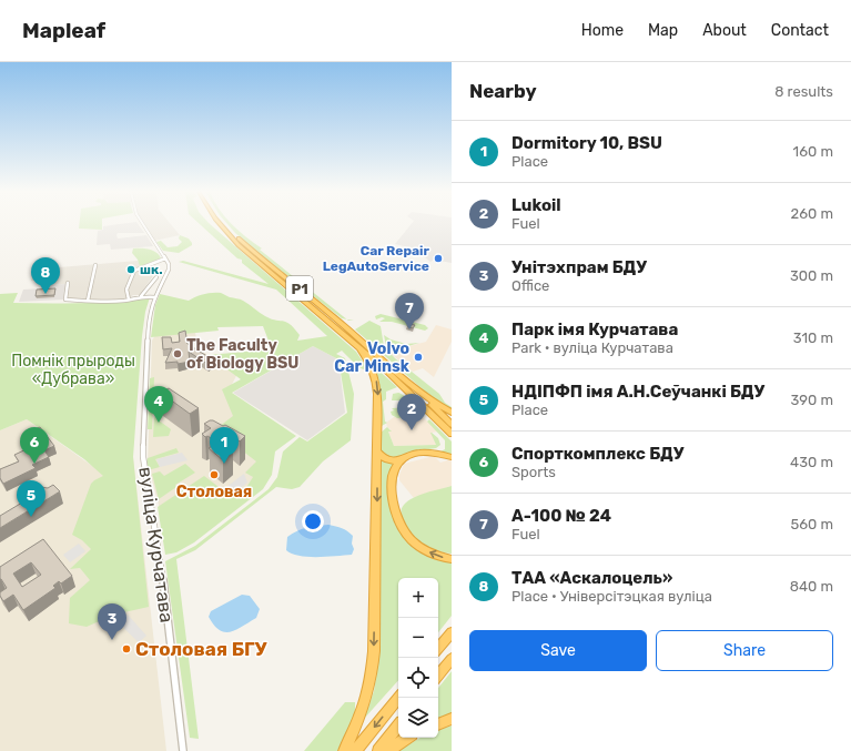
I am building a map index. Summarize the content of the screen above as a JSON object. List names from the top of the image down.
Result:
{
  "streets": {
    "highway": ["Р1"],
    "street": ["вуліца Курчатава"]
  },
  "parks": ["Помнік прыроды «Дубрава»"],
  "places": [
    "Car Repair LegAutoService",
    "шк.",
    "The Faculty of Biology BSU",
    "Volvo Car Minsk",
    "Столовая",
    "Столовая БГУ"
  ],
  "page": {
    "header": "Mapleaf",
    "nav": [
      "Home",
      "Map",
      "About",
      "Contact"
    ],
    "heading": ["Nearby", "8 results"],
    "list": [
      {
        "mark": "1",
        "name": "Dormitory 10, BSU",
        "note": "Place",
        "value": "160 m"
      },
      {
        "mark": "2",
        "name": "Lukoil",
        "note": "Fuel",
        "value": "260 m"
      },
      {
        "mark": "3",
        "name": "Унітэхпрам БДУ",
        "note": "Office",
        "value": "300 m"
      },
      {
        "mark": "4",
        "name": "Парк імя Курчатава",
        "note": "Park · вуліца Курчатава",
        "value": "310 m"
      },
      {
        "mark": "5",
        "name": "НДІПФП імя А.Н.Сеўчанкі БДУ",
        "note": "Place",
        "value": "390 m"
      },
      {
        "mark": "6",
        "name": "Спорткомплекс БДУ",
        "note": "Sports",
        "value": "430 m"
      },
      {
        "mark": "7",
        "name": "А-100 № 24",
        "note": "Fuel",
        "value": "560 m"
      },
      {
        "mark": "8",
        "name": "ТАА «Аскалоцель»",
        "note": "Place · Універсітэцкая вуліца",
        "value": "840 m"
      }
    ],
    "pins": [
      "8",
      "7",
      "4",
      "2",
      "1",
      "6",
      "5",
      "3"
    ],
    "map_buttons": ["+", "−"],
    "buttons": ["Save", "Share"]
  }
}
